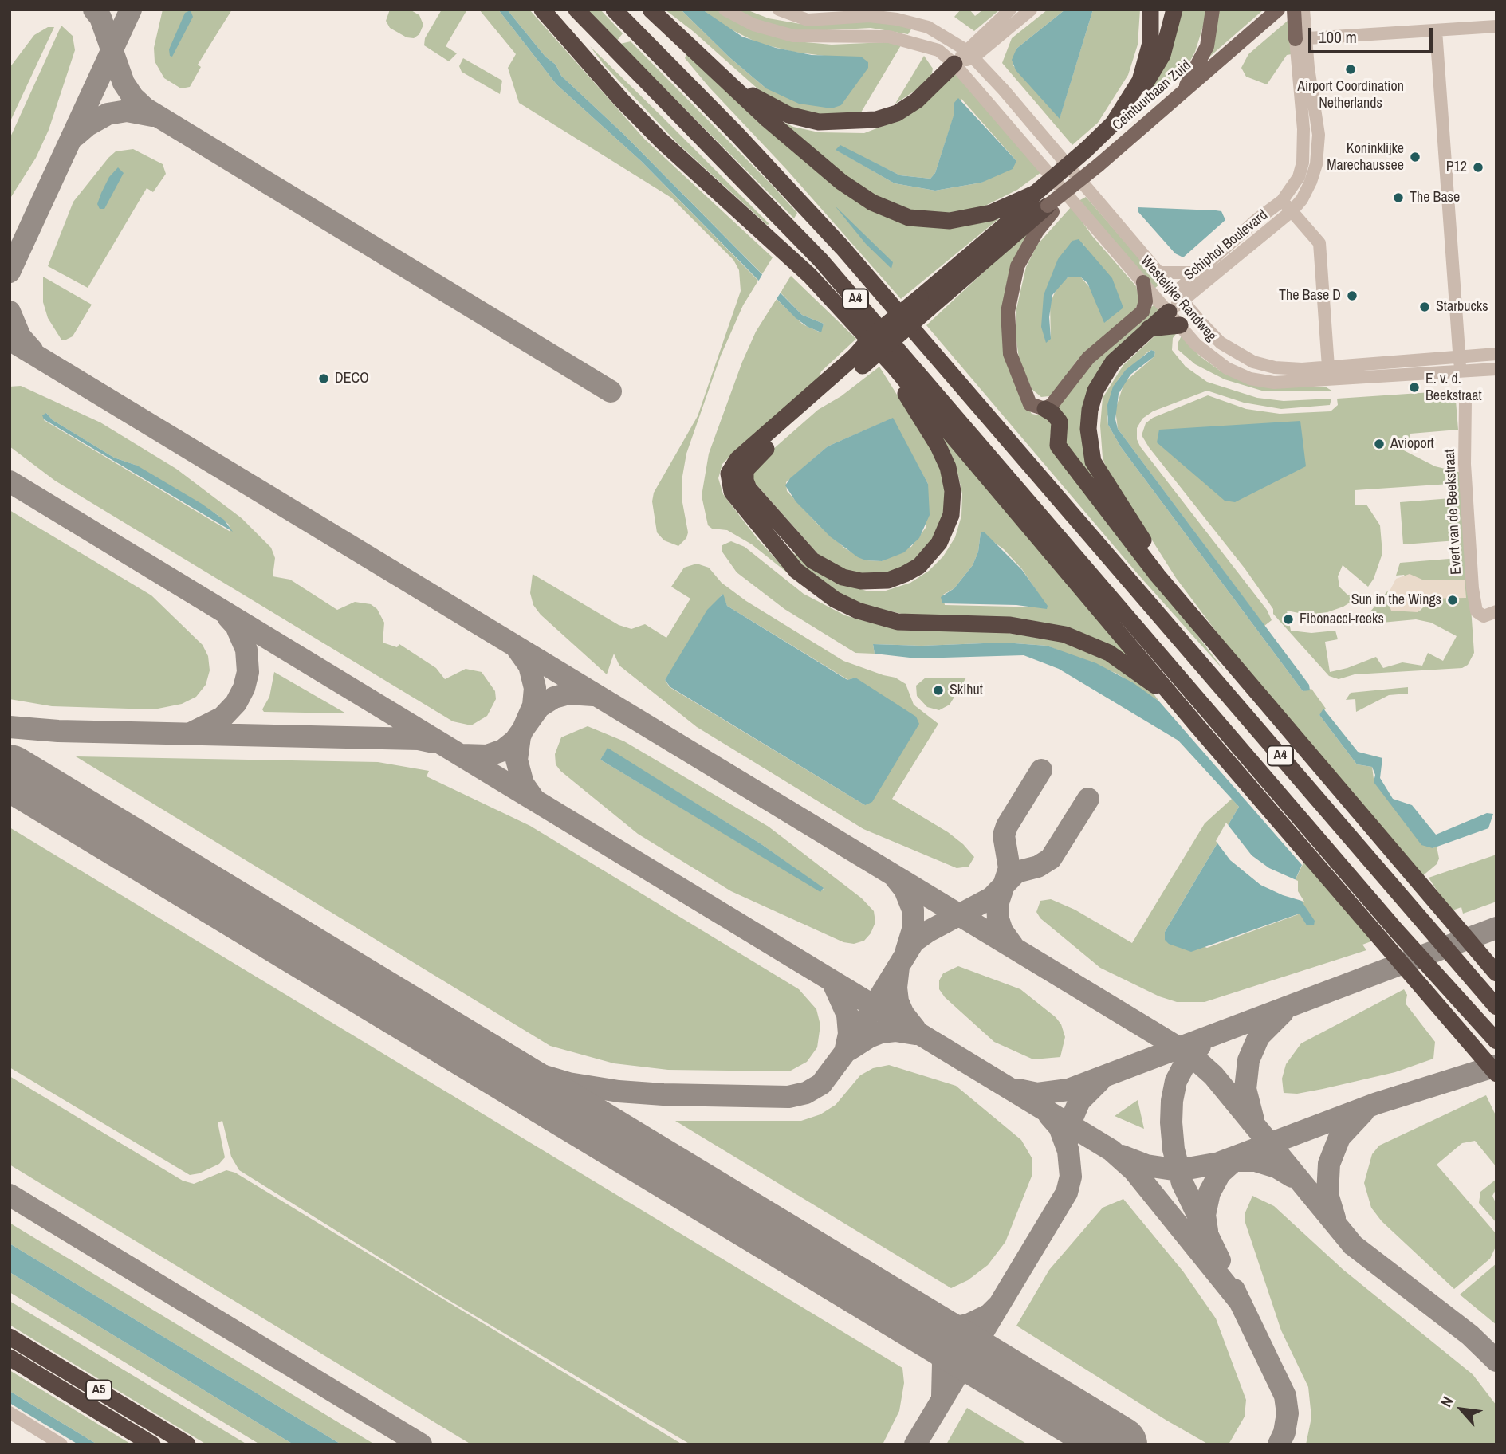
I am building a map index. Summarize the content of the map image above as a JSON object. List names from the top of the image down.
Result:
{
  "streets": {
    "highway": ["A4", "A5"],
    "main road": ["Ceintuurbaan Zuid"],
    "street": ["Schiphol Boulevard", "Westelijke Randweg", "Evert van de Beekstraat"]
  },
  "crossings": [
    ["Ceintuurbaan Zuid", "A4"],
    ["Schiphol Boulevard", "A4"],
    ["Schiphol Boulevard", "Westelijke Randweg"],
    ["A4", "Westelijke Randweg"]
  ],
  "places": [
    "Airport Coordination Netherlands",
    "Koninklijke Marechaussee",
    "P12",
    "The Base",
    "The Base D",
    "Starbucks",
    "DECO",
    "E. v. d. Beekstraat",
    "Avioport",
    "Sun in the Wings",
    "Fibonacci-reeks",
    "Skihut"
  ],
  "scale_bar": "100 m",
  "north": "top left"
}
